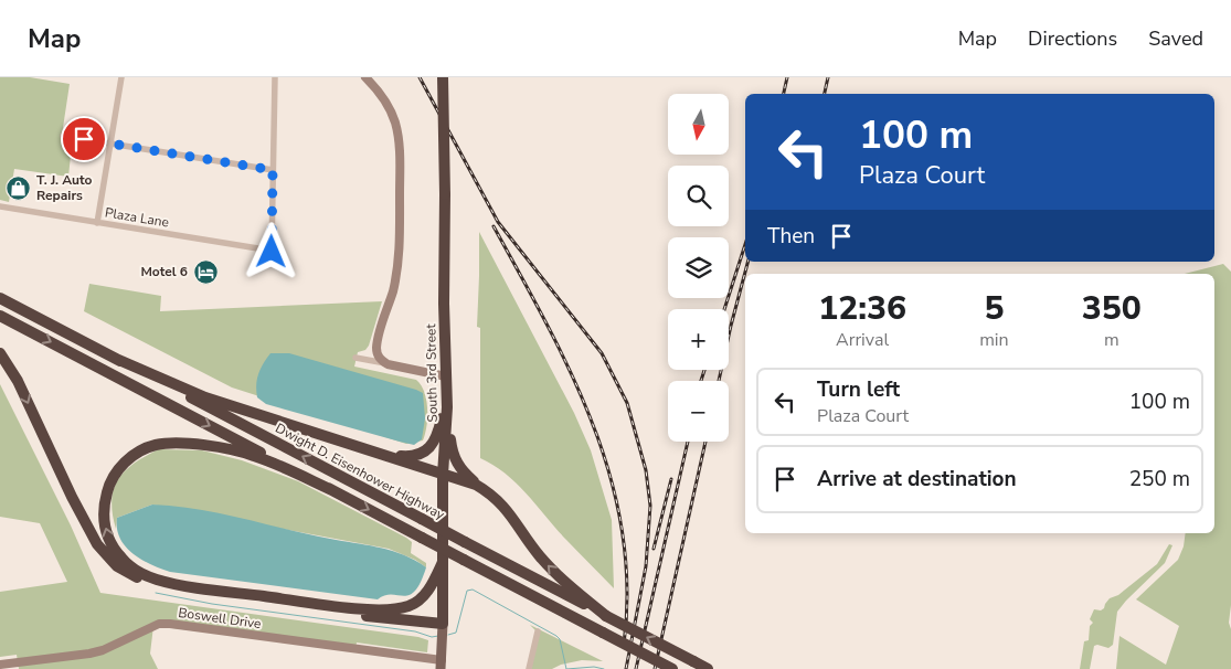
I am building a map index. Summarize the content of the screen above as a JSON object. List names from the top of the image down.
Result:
{
  "streets": {
    "highway": ["South 3rd Street", "Dwight D. Eisenhower Highway"],
    "street": ["Plaza Lane", "Boswell Drive"]
  },
  "crossings": [
    ["South 3rd Street", "Boswell Drive"]
  ],
  "places": {
    "shop": ["T. J. Auto Repairs"],
    "hotel": ["Motel 6"]
  },
  "north": "bottom",
  "page": {
    "header": "Map",
    "nav": ["Map", "Directions", "Saved"],
    "map_buttons": ["+", "−"],
    "turn": ["100 m", "Plaza Court"],
    "then": "Then",
    "eta": [
      "12:36",
      "Arrival",
      "5",
      "min",
      "350",
      "m"
    ],
    "list": [
      {
        "name": "Turn left",
        "note": "Plaza Court",
        "value": "100 m"
      },
      {
        "name": "Arrive at destination",
        "value": "250 m"
      }
    ]
  }
}
